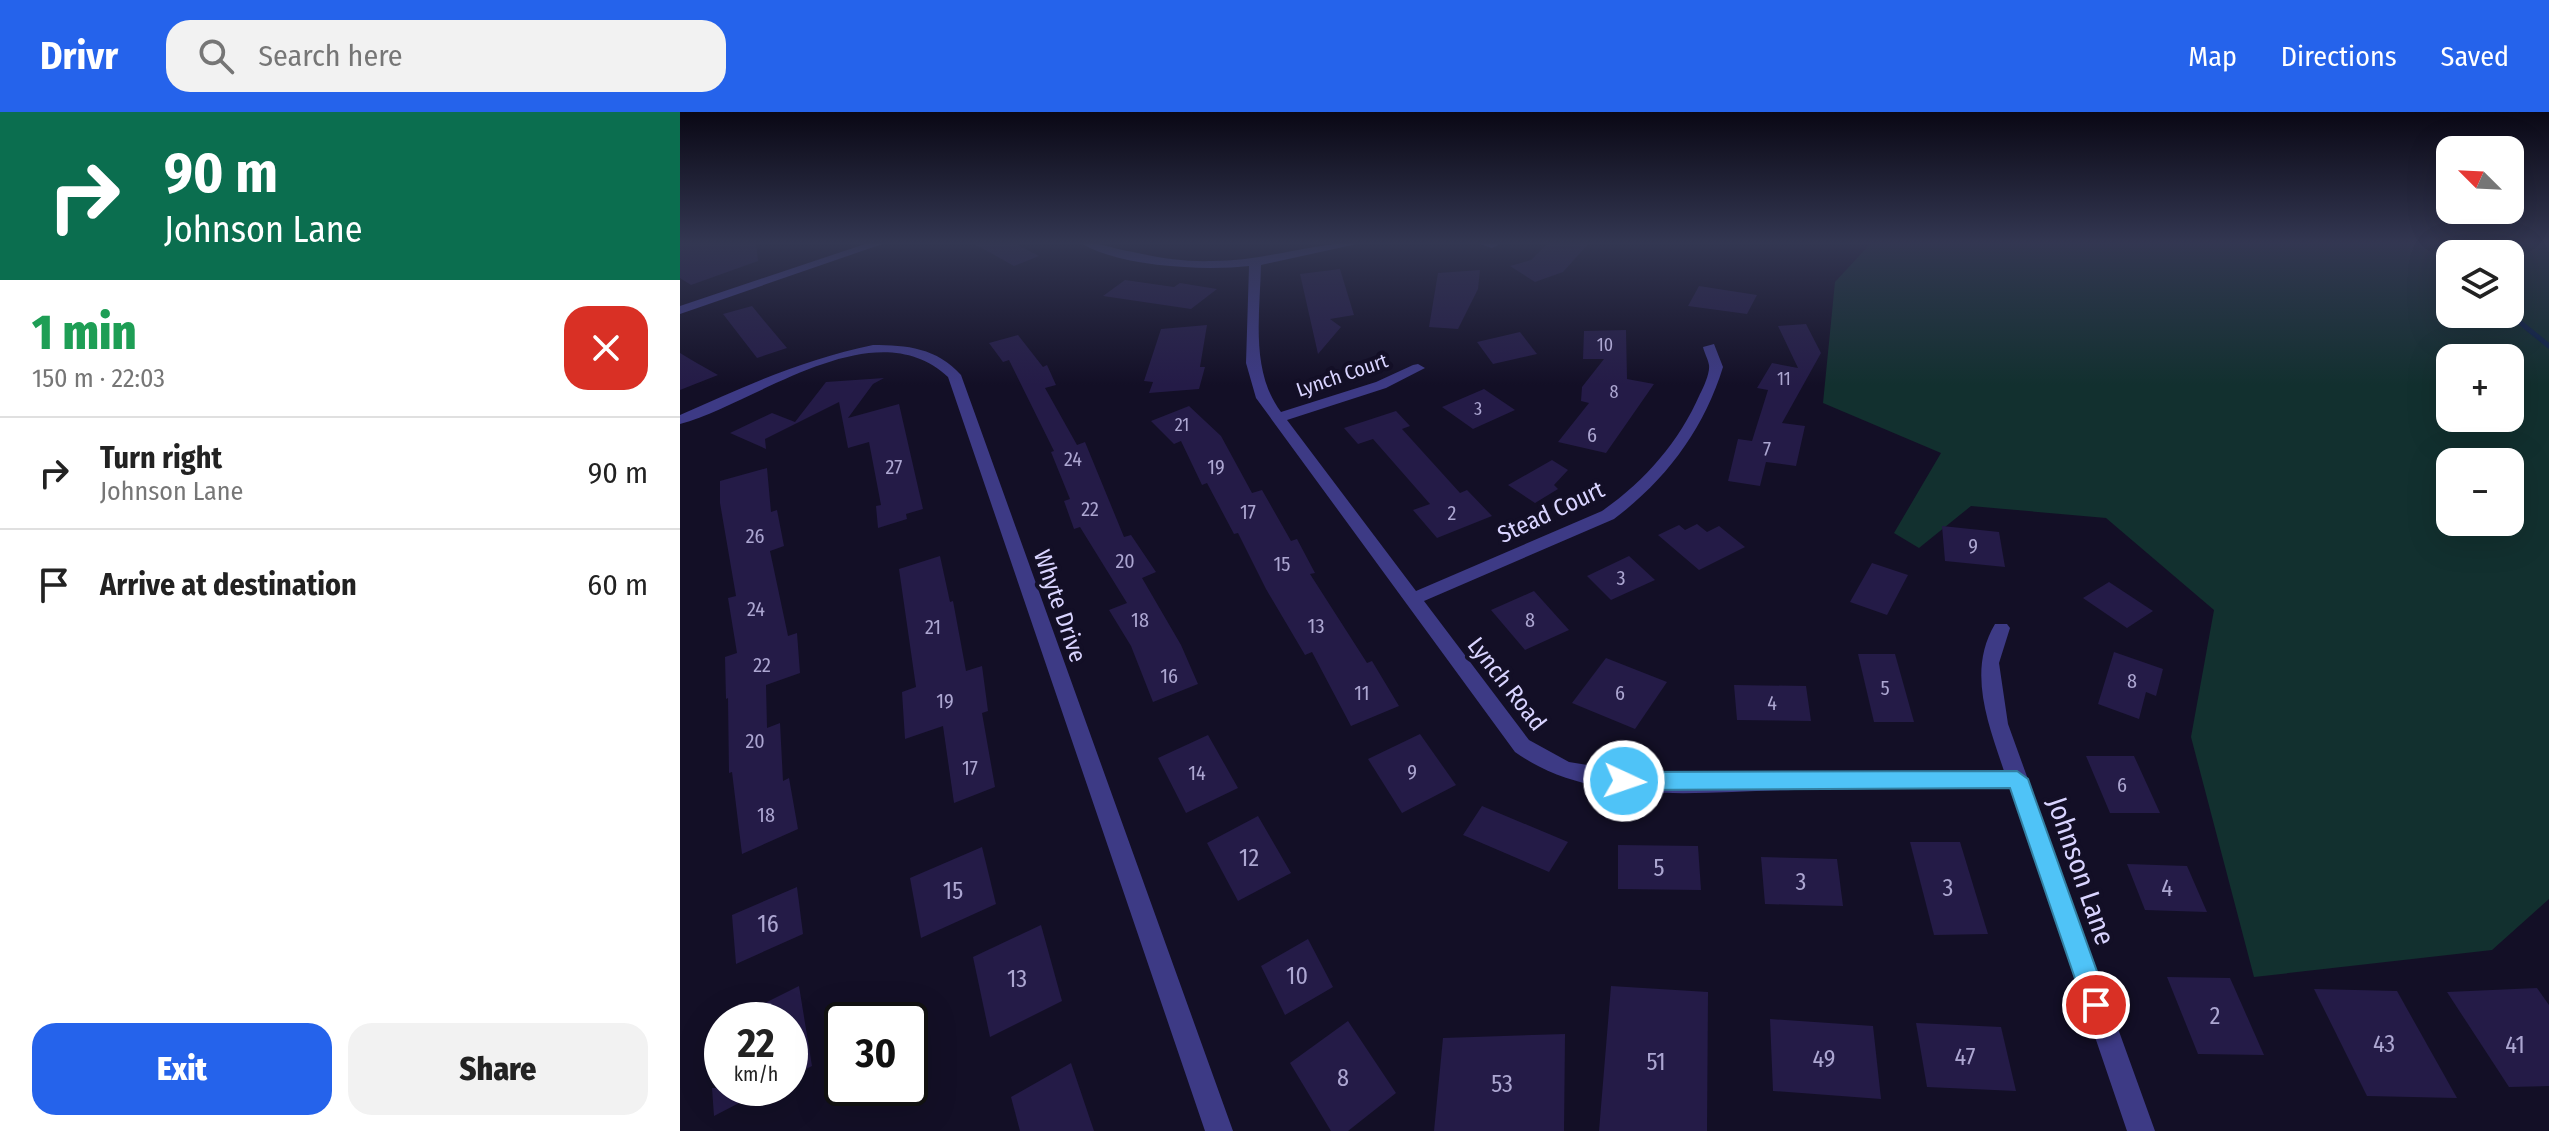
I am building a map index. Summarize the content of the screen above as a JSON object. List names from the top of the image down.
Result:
{
  "streets": {
    "street": [
      "Lynch Court",
      "Stead Court",
      "Whyte Drive",
      "Lynch Road",
      "Johnson Lane"
    ]
  },
  "crossings": [
    ["Lynch Court", "Lynch Road"],
    ["Stead Court", "Lynch Road"],
    ["Lynch Road", "Johnson Lane"]
  ],
  "house_numbers": [
    "10",
    "11",
    "8",
    "3",
    "21",
    "6",
    "7",
    "24",
    "27",
    "19",
    "22",
    "17",
    "2",
    "26",
    "9",
    "20",
    "15",
    "3",
    "24",
    "18",
    "8",
    "13",
    "21",
    "22",
    "16",
    "8",
    "5",
    "11",
    "6",
    "19",
    "4",
    "20",
    "17",
    "9",
    "14",
    "6",
    "18",
    "12",
    "5",
    "3",
    "3",
    "4",
    "15",
    "16",
    "10",
    "13",
    "2",
    "43",
    "41",
    "47",
    "49",
    "51",
    "8",
    "53"
  ],
  "north": "top left",
  "page": {
    "header": "Drivr",
    "search": "Search here",
    "nav": ["Map", "Directions", "Saved"],
    "turn": ["90 m", "Johnson Lane"],
    "map_buttons": ["+", "−"],
    "heading": ["1 min", "150 m · 22:03"],
    "list": [
      {
        "name": "Turn right",
        "note": "Johnson Lane",
        "value": "90 m"
      },
      {
        "name": "Arrive at destination",
        "value": "60 m"
      }
    ],
    "speed": "22 km/h",
    "limit": "30",
    "buttons": ["Exit", "Share"]
  }
}
